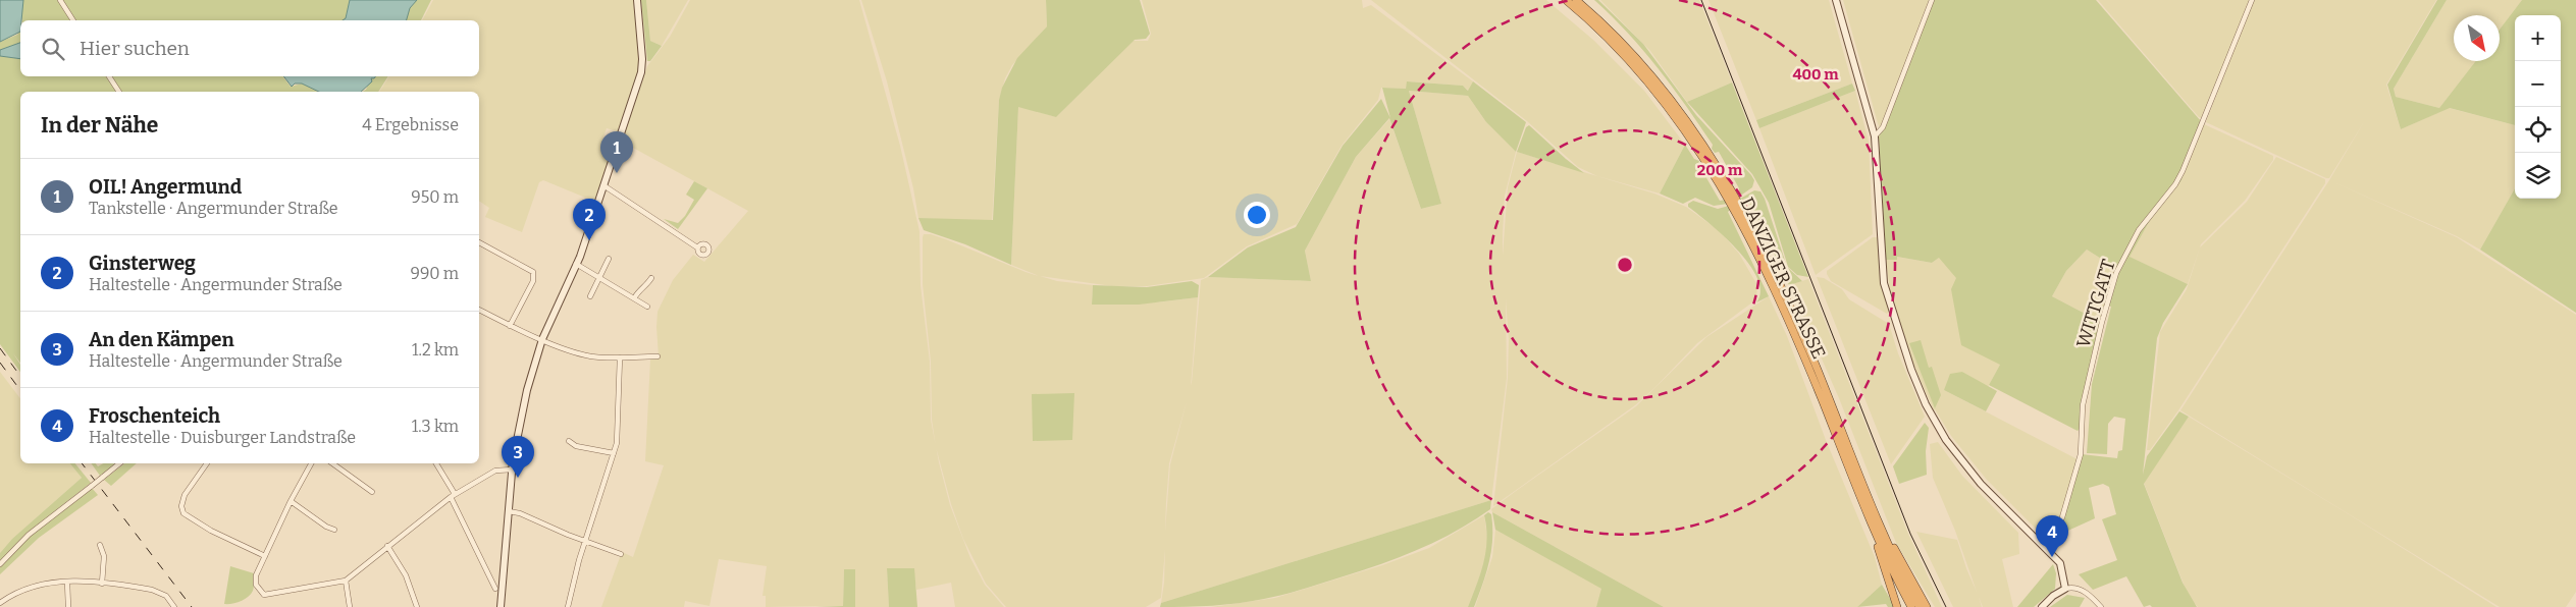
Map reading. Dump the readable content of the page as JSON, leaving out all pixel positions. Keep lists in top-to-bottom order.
{
  "streets": {
    "highway": ["DANZIGER STRASSE"],
    "street": ["WITTGATT"]
  },
  "north": "bottom right",
  "page": {
    "map_buttons": ["+", "−"],
    "search": "Hier suchen",
    "heading": ["In der Nähe", "4 Ergebnisse"],
    "pins": [
      "1",
      "2",
      "3",
      "4"
    ],
    "list": [
      {
        "mark": "1",
        "name": "OIL! Angermund",
        "note": "Tankstelle · Angermunder Straße",
        "value": "950 m"
      },
      {
        "mark": "2",
        "name": "Ginsterweg",
        "note": "Haltestelle · Angermunder Straße",
        "value": "990 m"
      },
      {
        "mark": "3",
        "name": "An den Kämpen",
        "note": "Haltestelle · Angermunder Straße",
        "value": "1.2 km"
      },
      {
        "mark": "4",
        "name": "Froschenteich",
        "note": "Haltestelle · Duisburger Landstraße",
        "value": "1.3 km"
      }
    ]
  },
  "rings": ["400 m", "200 m"]
}
